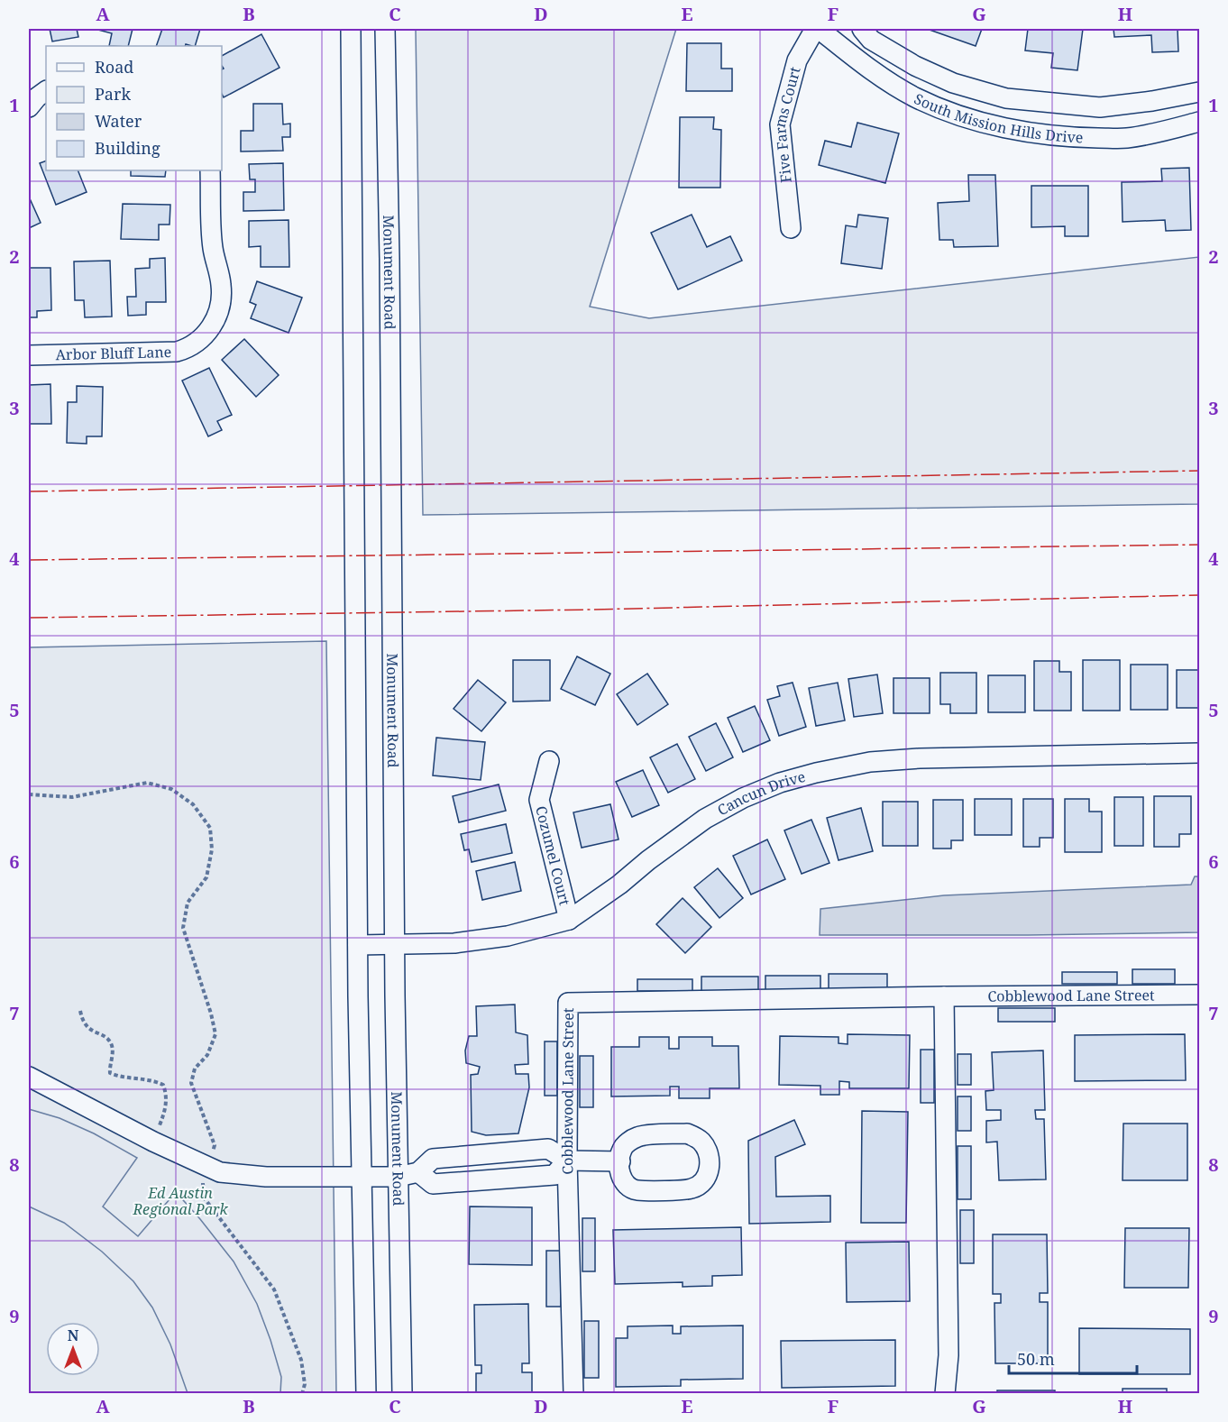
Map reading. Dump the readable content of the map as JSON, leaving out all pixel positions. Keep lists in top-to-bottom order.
{
  "streets": {
    "street": [
      "South Mission Hills Drive",
      "Five Farms Court",
      "Monument Road",
      "Arbor Bluff Lane",
      "Cancun Drive",
      "Cozumel Court",
      "Cobblewood Lane Street"
    ]
  },
  "crossings": [
    ["South Mission Hills Drive", "Five Farms Court"],
    ["Monument Road", "Cancun Drive"],
    ["Cancun Drive", "Cozumel Court"]
  ],
  "parks": ["Ed Austin Regional Park"],
  "legend": [
    "Road",
    "Park",
    "Water",
    "Building"
  ],
  "scale_bar": "50 m",
  "north": "top",
  "grid": {
    "columns": [
      "A",
      "B",
      "C",
      "D",
      "E",
      "F",
      "G",
      "H"
    ],
    "rows": [
      "1",
      "2",
      "3",
      "4",
      "5",
      "6",
      "7",
      "8",
      "9"
    ]
  }
}
